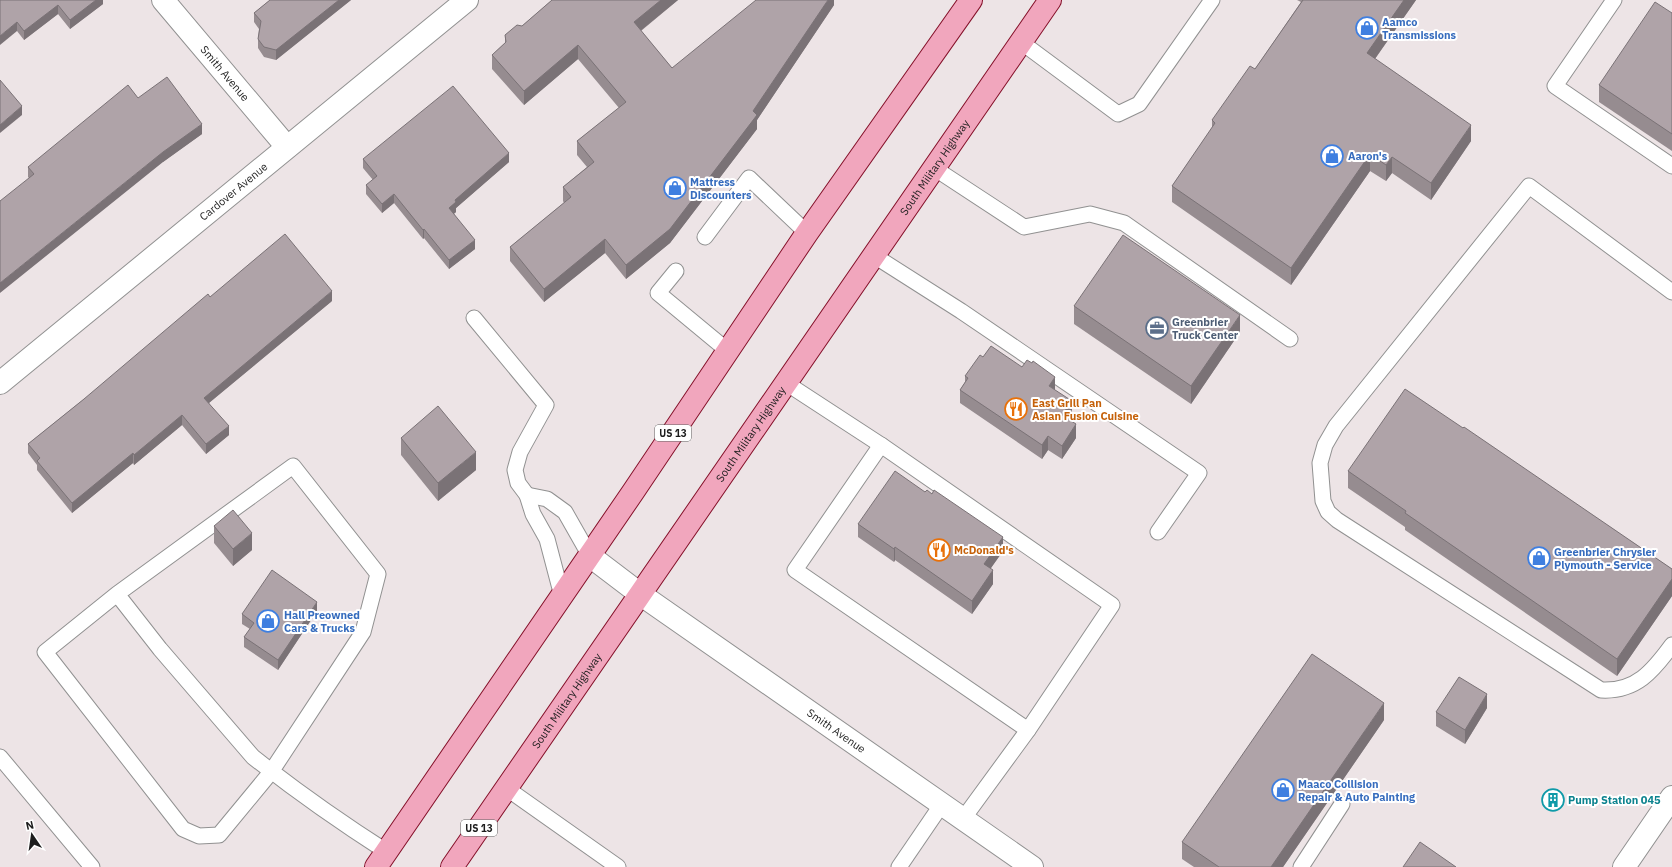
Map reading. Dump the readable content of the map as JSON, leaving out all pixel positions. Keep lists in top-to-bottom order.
{
  "streets": {
    "main road": ["South Military Highway", "US 13"],
    "street": ["Smith Avenue", "Cardover Avenue"]
  },
  "crossings": [
    ["Smith Avenue", "South Military Highway"],
    ["Smith Avenue", "Cardover Avenue"],
    ["Smith Avenue", "US 13"]
  ],
  "places": {
    "shop": [
      "Aamco Transmissions",
      "Aaron's",
      "Mattress Discounters",
      "Greenbrier Chrysler Plymouth - Service",
      "Hall Preowned Cars & Trucks",
      "Maaco Collision Repair & Auto Painting"
    ],
    "office": ["Greenbrier Truck Center"],
    "restaurant": ["East Grill Pan Asian Fusion Cuisine", "McDonald's"],
    "building": ["Pump Station 045"]
  },
  "north": "top"
}
